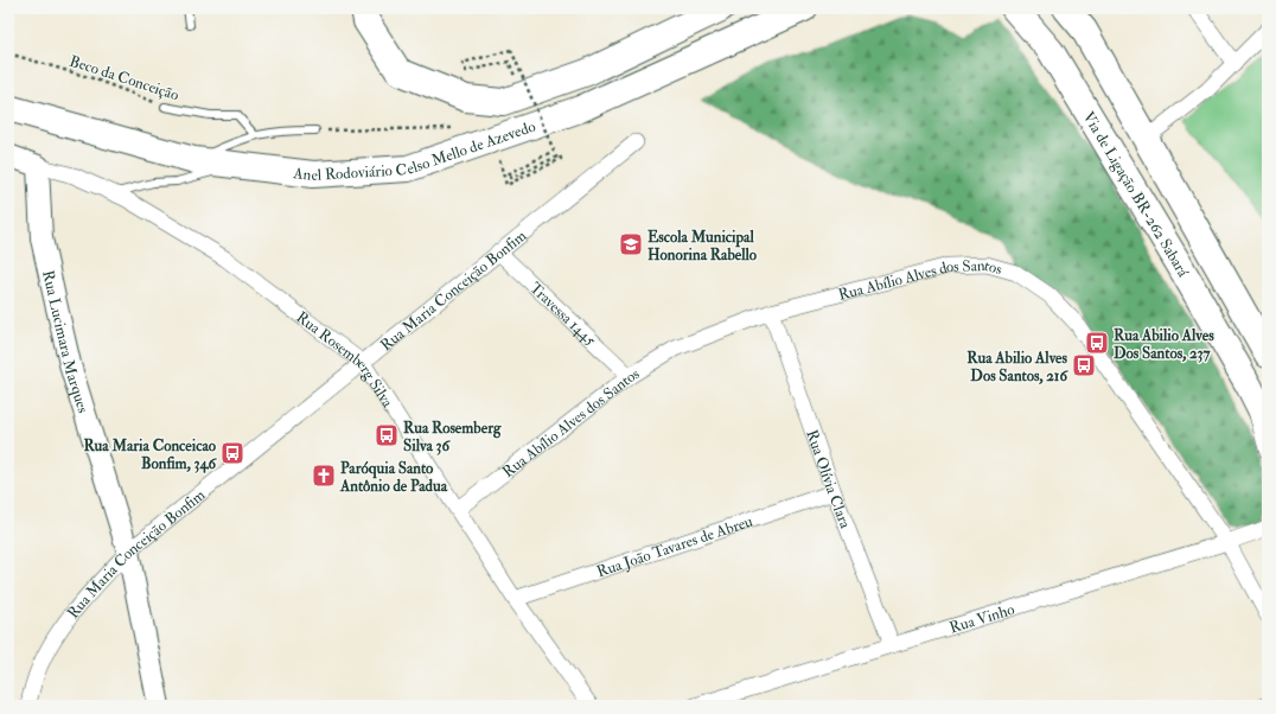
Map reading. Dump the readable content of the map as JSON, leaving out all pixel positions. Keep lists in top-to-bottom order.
{
  "streets": {
    "highway": ["Anel Rodoviário Celso Mello de Azevedo", "Via de Ligação BR-262 Sabará"],
    "street": [
      "Rua Abílio Alves dos Santos",
      "Rua Maria Conceição Bonfim",
      "Travessa 1445",
      "Rua Lucimara Marques",
      "Rua Rosemberg Silva",
      "Rua Olívia Clara",
      "Rua João Tavares de Abreu",
      "Rua Vinho"
    ],
    "lane": ["Beco da Conceição"]
  },
  "crossings": [
    ["Rua Abílio Alves dos Santos", "Travessa 1445"],
    ["Rua Abílio Alves dos Santos", "Rua Rosemberg Silva"],
    ["Rua Abílio Alves dos Santos", "Rua Olívia Clara"],
    ["Rua Abílio Alves dos Santos", "Rua Vinho"],
    ["Rua Maria Conceição Bonfim", "Travessa 1445"],
    ["Rua Maria Conceição Bonfim", "Rua Lucimara Marques"],
    ["Rua Maria Conceição Bonfim", "Rua Rosemberg Silva"],
    ["Rua Lucimara Marques", "Rua Rosemberg Silva"],
    ["Rua Rosemberg Silva", "Rua João Tavares de Abreu"],
    ["Rua Olívia Clara", "Rua João Tavares de Abreu"],
    ["Rua Olívia Clara", "Rua Vinho"]
  ],
  "places": {
    "school or university": ["Escola Municipal Honorina Rabello"],
    "bus stop": [
      "Rua Abilio Alves Dos Santos, 237",
      "Rua Abilio Alves Dos Santos, 216",
      "Rua Rosemberg Silva 36",
      "Rua Maria Conceicao Bonfim, 346"
    ],
    "church": ["Paróquia Santo Antônio de Padua"]
  }
}
